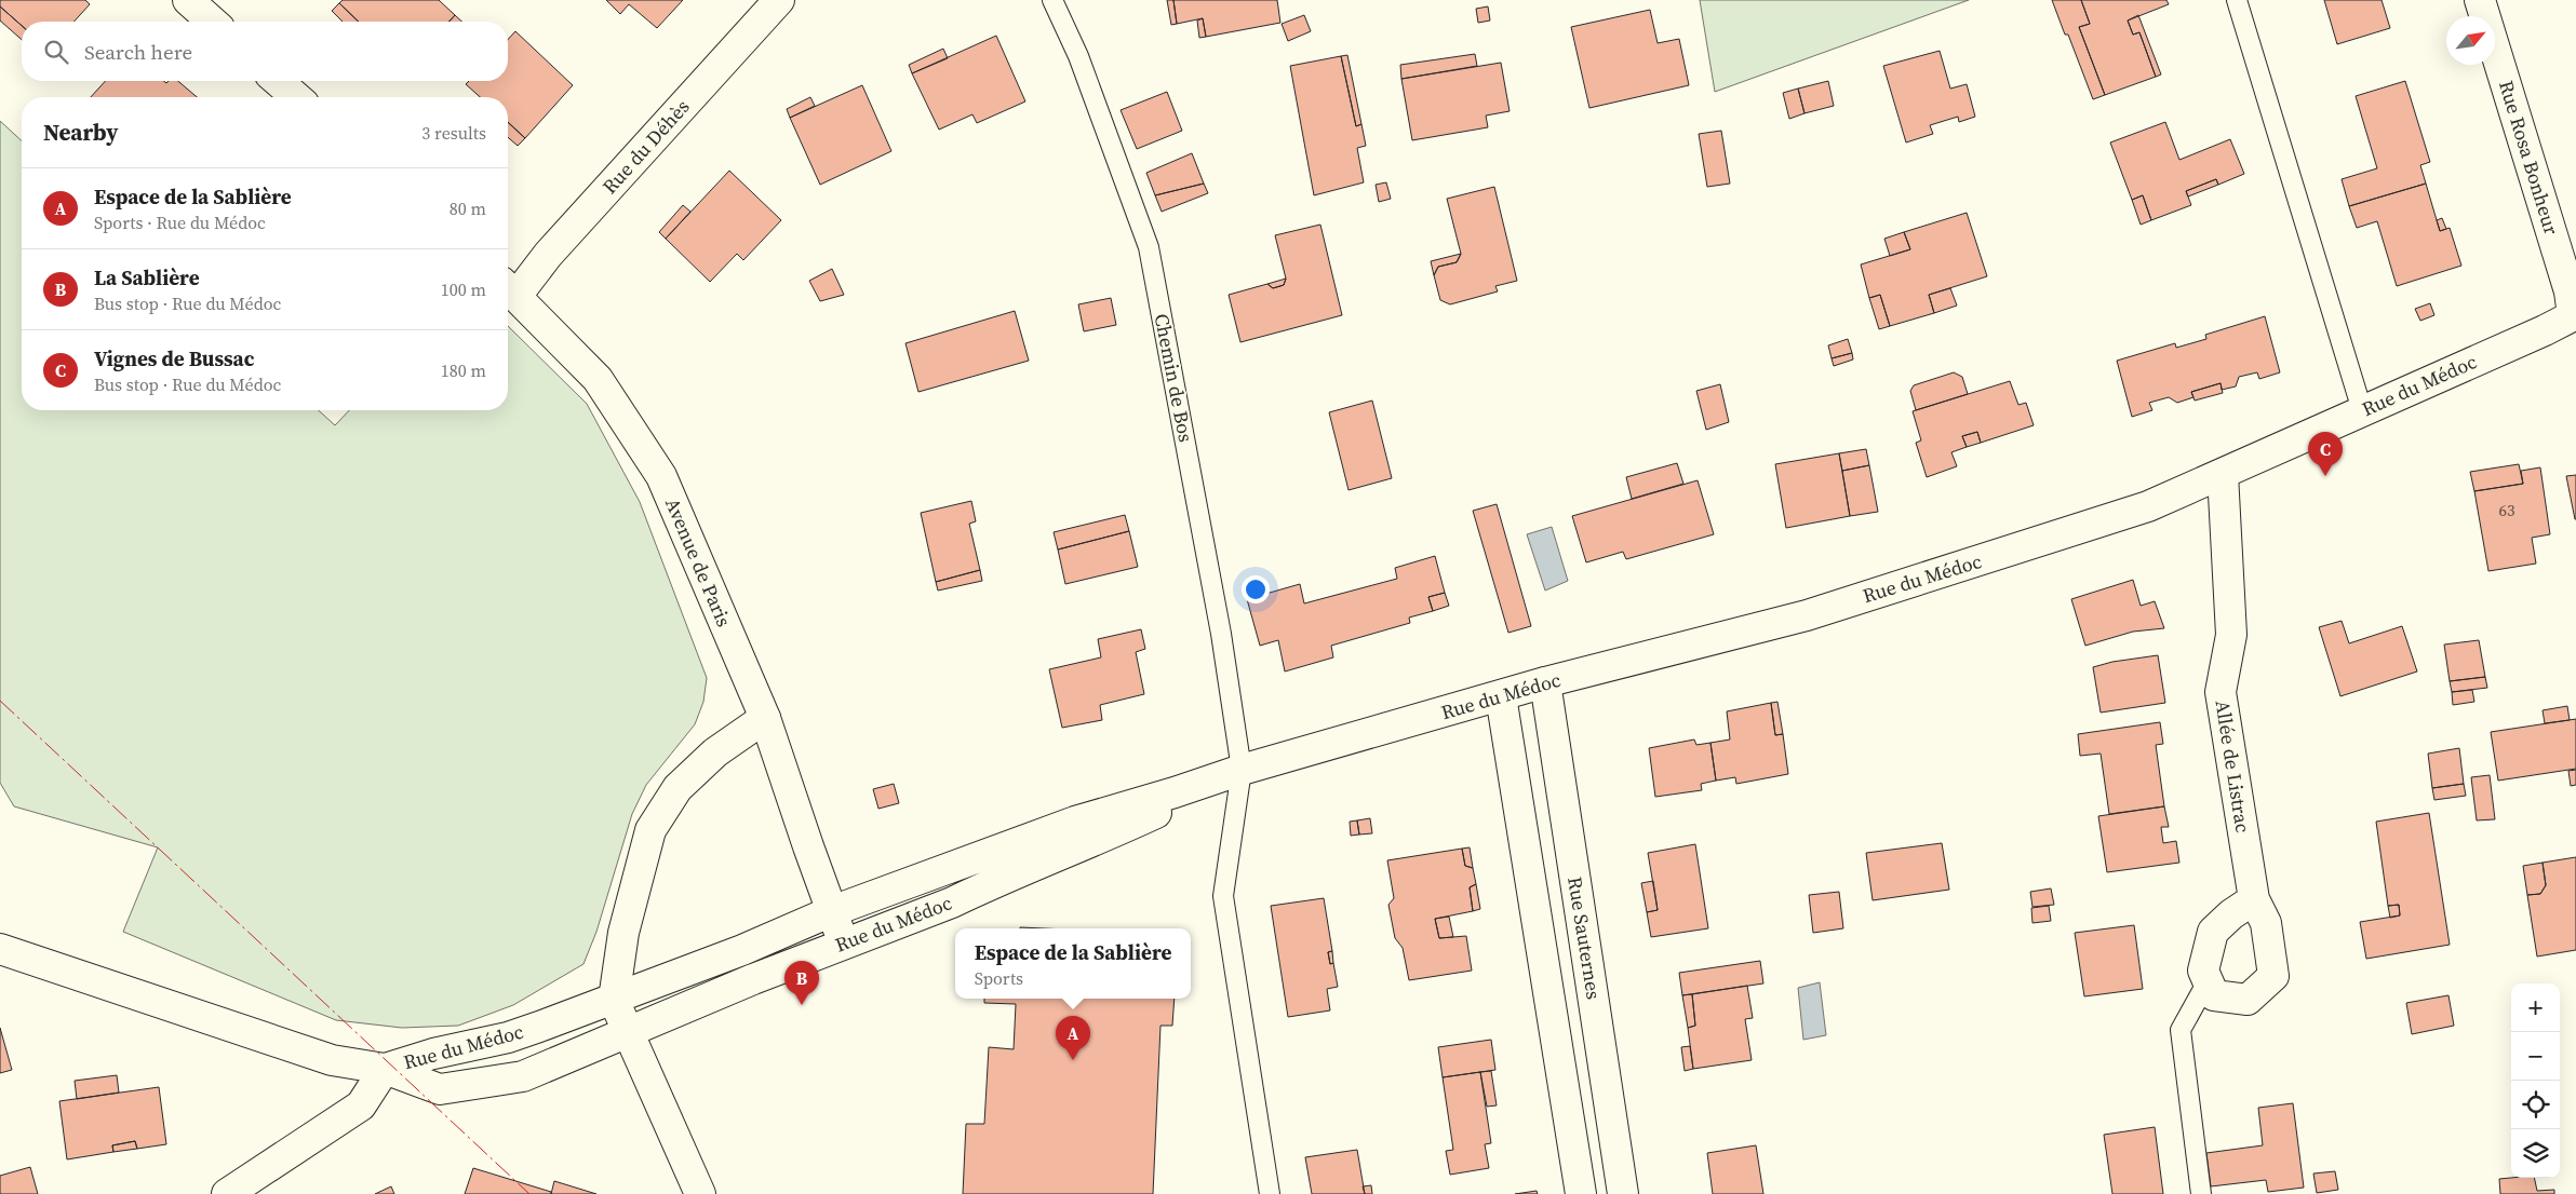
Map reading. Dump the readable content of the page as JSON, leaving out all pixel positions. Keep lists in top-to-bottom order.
{
  "streets": {
    "street": [
      "Rue du Déhès",
      "Rue Rosa Bonheur",
      "Rue du Médoc",
      "Avenue de Paris",
      "Allée de Listrac",
      "Rue Sauternes"
    ],
    "lane": ["Chemin de Bos"]
  },
  "crossings": [
    ["Rue du Déhès", "Avenue de Paris"],
    ["Rue Rosa Bonheur", "Rue du Médoc"],
    ["Chemin de Bos", "Rue du Médoc"],
    ["Rue du Médoc", "Avenue de Paris"],
    ["Rue du Médoc", "Allée de Listrac"],
    ["Rue du Médoc", "Rue Sauternes"]
  ],
  "house_numbers": ["63"],
  "north": "top right",
  "page": {
    "search": "Search here",
    "heading": ["Nearby", "3 results"],
    "list": [
      {
        "mark": "A",
        "name": "Espace de la Sablière",
        "note": "Sports · Rue du Médoc",
        "value": "80 m"
      },
      {
        "mark": "B",
        "name": "La Sablière",
        "note": "Bus stop · Rue du Médoc",
        "value": "100 m"
      },
      {
        "mark": "C",
        "name": "Vignes de Bussac",
        "note": "Bus stop · Rue du Médoc",
        "value": "180 m"
      }
    ],
    "pins": ["C", "B", "A"],
    "popup": ["Espace de la Sablière", "Sports"],
    "map_buttons": ["+", "−"]
  }
}
